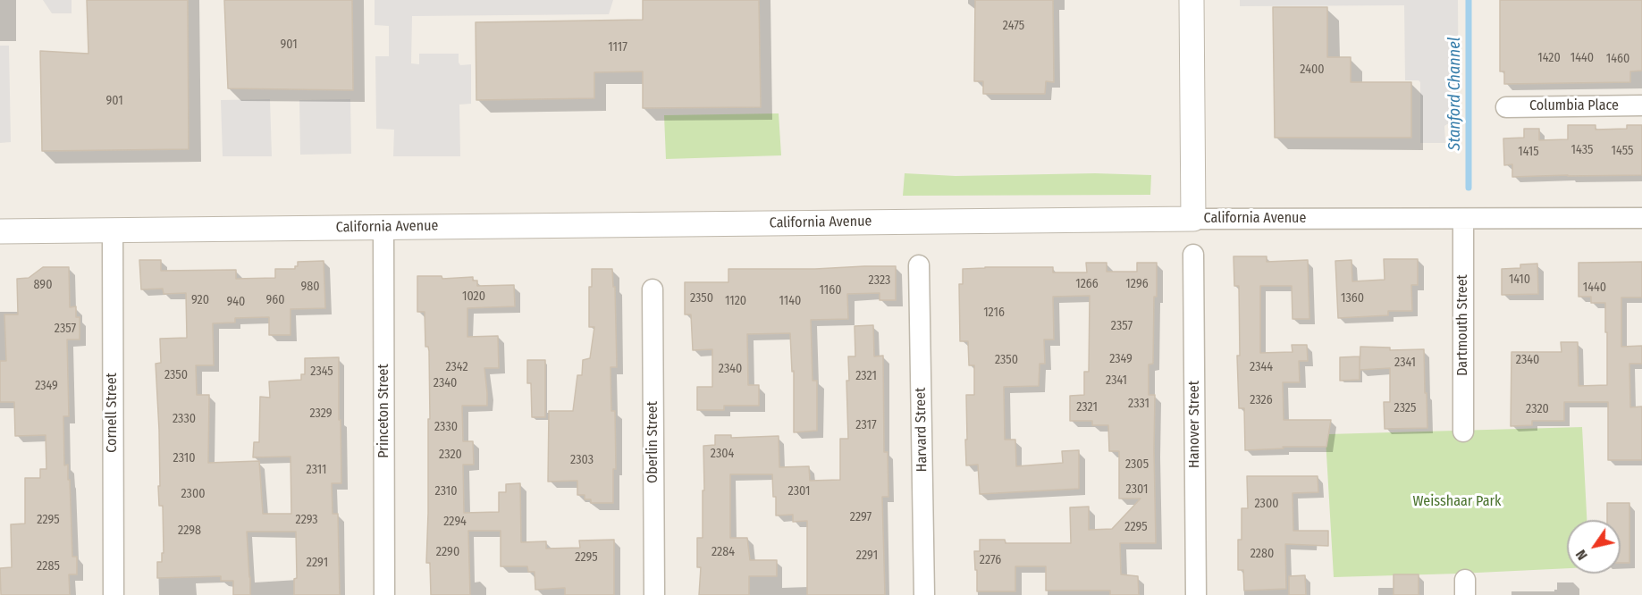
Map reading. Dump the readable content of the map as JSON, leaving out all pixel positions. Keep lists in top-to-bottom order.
{
  "streets": {
    "street": [
      "Columbia Place",
      "California Avenue",
      "Dartmouth Street",
      "Princeton Street",
      "Cornell Street",
      "Hanover Street",
      "Harvard Street",
      "Oberlin Street"
    ]
  },
  "crossings": [
    ["California Avenue", "Dartmouth Street"],
    ["California Avenue", "Princeton Street"],
    ["California Avenue", "Cornell Street"]
  ],
  "water": ["Stanford Channel"],
  "parks": ["Weisshaar Park"],
  "house_numbers": [
    "2475",
    "901",
    "1117",
    "1420",
    "1440",
    "1460",
    "2400",
    "901",
    "1435",
    "1455",
    "1415",
    "1410",
    "2323",
    "1266",
    "1296",
    "890",
    "980",
    "1440",
    "1160",
    "1020",
    "2350",
    "1360",
    "920",
    "960",
    "1120",
    "1140",
    "940",
    "1216",
    "2357",
    "2357",
    "2349",
    "2350",
    "2340",
    "2341",
    "2342",
    "2344",
    "2340",
    "2345",
    "2350",
    "2321",
    "2341",
    "2340",
    "2349",
    "2326",
    "2331",
    "2321",
    "2325",
    "2320",
    "2329",
    "2330",
    "2317",
    "2330",
    "2304",
    "2320",
    "2310",
    "2303",
    "2305",
    "2311",
    "2301",
    "2310",
    "2301",
    "2300",
    "2300",
    "2297",
    "2295",
    "2293",
    "2294",
    "2295",
    "2298",
    "2290",
    "2284",
    "2280",
    "2291",
    "2295",
    "2276",
    "2291",
    "2285"
  ],
  "north": "bottom left"
}
